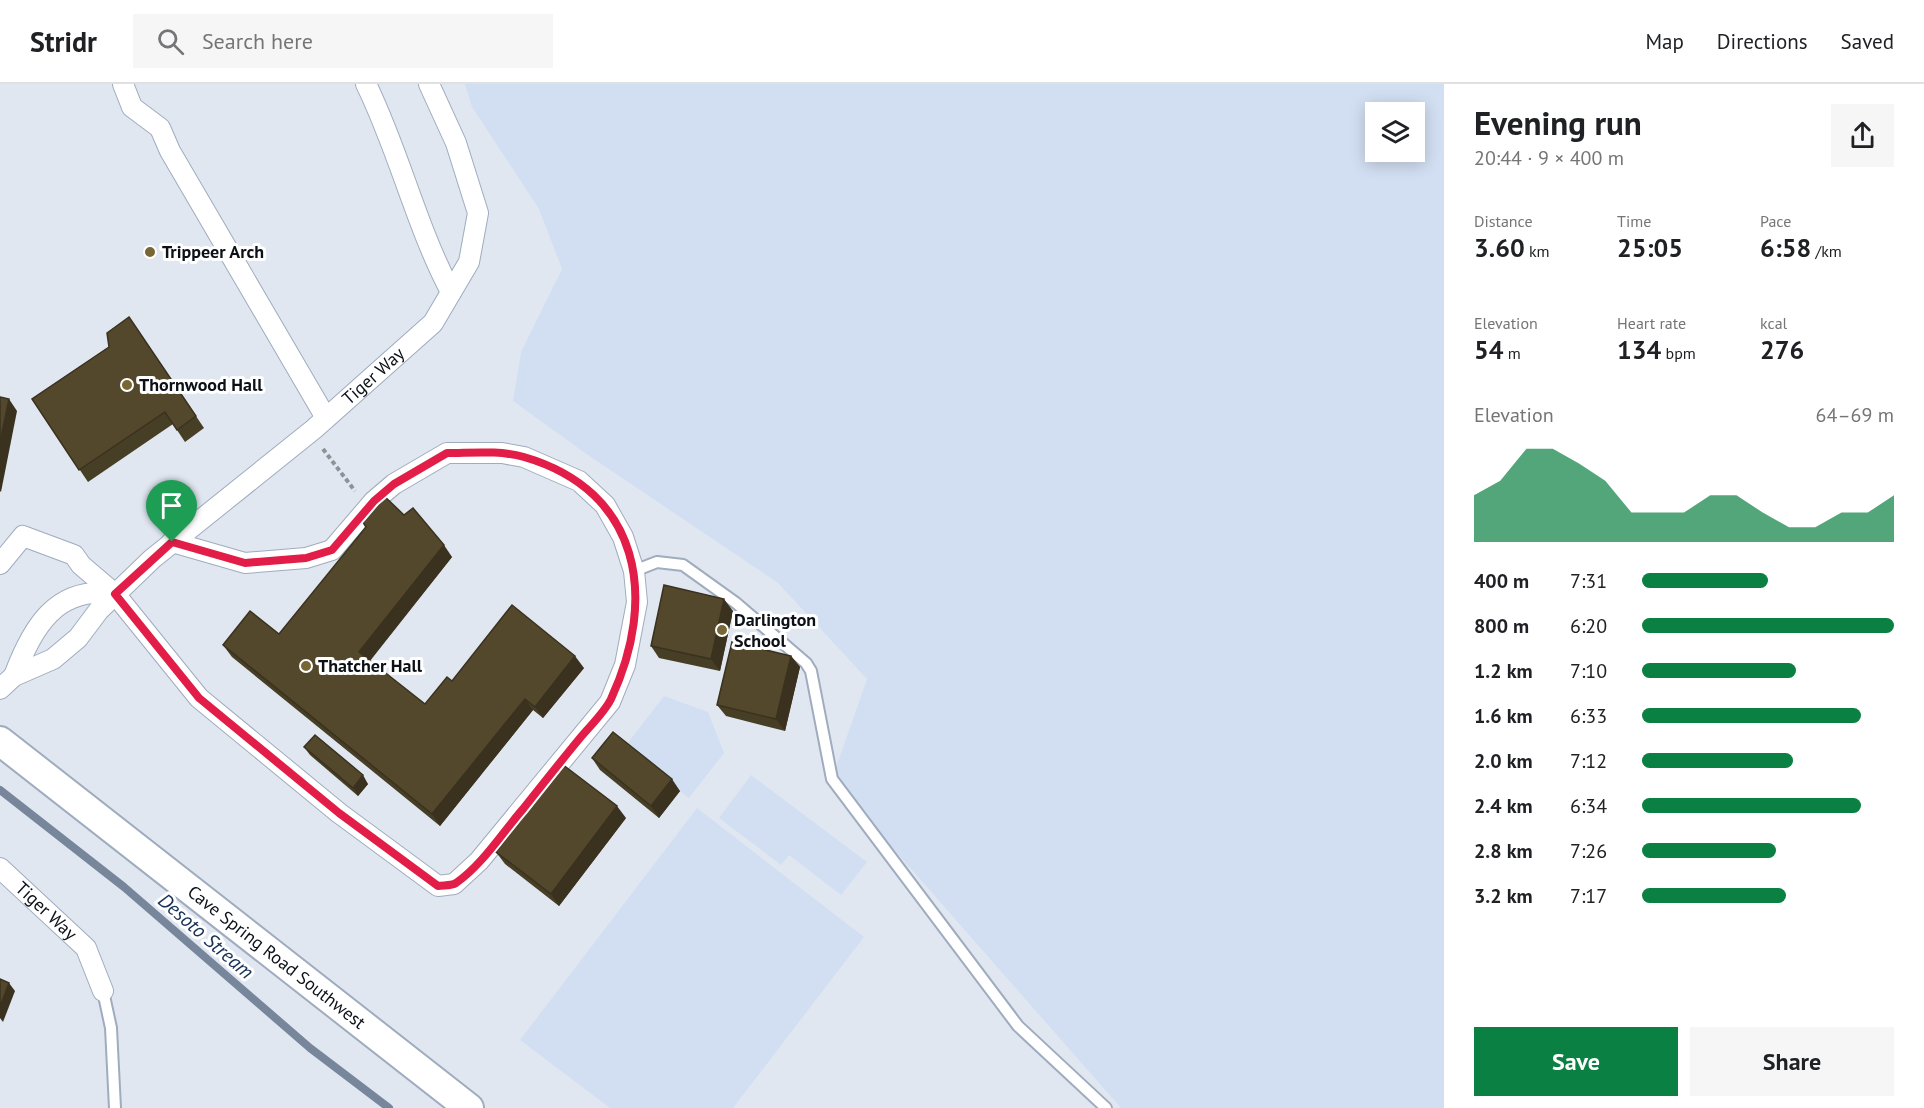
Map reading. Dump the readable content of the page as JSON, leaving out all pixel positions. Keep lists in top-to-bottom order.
{
  "streets": {
    "street": ["Tiger Way", "Cave Spring Road Southwest"]
  },
  "water": ["Desoto Stream"],
  "places": [
    "Trippeer Arch",
    "Thornwood Hall",
    "Darlington School",
    "Thatcher Hall"
  ],
  "page": {
    "header": "Stridr",
    "search": "Search here",
    "nav": ["Map", "Directions", "Saved"],
    "heading": ["Evening run", "20:44 · 9 × 400 m"],
    "stats": [
      ["Distance", "3.60 km"],
      ["Time", "25:05"],
      ["Pace", "6:58 /km"],
      ["Elevation", "54 m"],
      ["Heart rate", "134 bpm"],
      ["kcal", "276"]
    ],
    "chart": ["Elevation", "64–69 m"],
    "list": [
      {
        "name": "400 m",
        "note": "7:31"
      },
      {
        "name": "800 m",
        "note": "6:20"
      },
      {
        "name": "1.2 km",
        "note": "7:10"
      },
      {
        "name": "1.6 km",
        "note": "6:33"
      },
      {
        "name": "2.0 km",
        "note": "7:12"
      },
      {
        "name": "2.4 km",
        "note": "6:34"
      },
      {
        "name": "2.8 km",
        "note": "7:26"
      },
      {
        "name": "3.2 km",
        "note": "7:17"
      }
    ],
    "buttons": ["Save", "Share"]
  }
}
